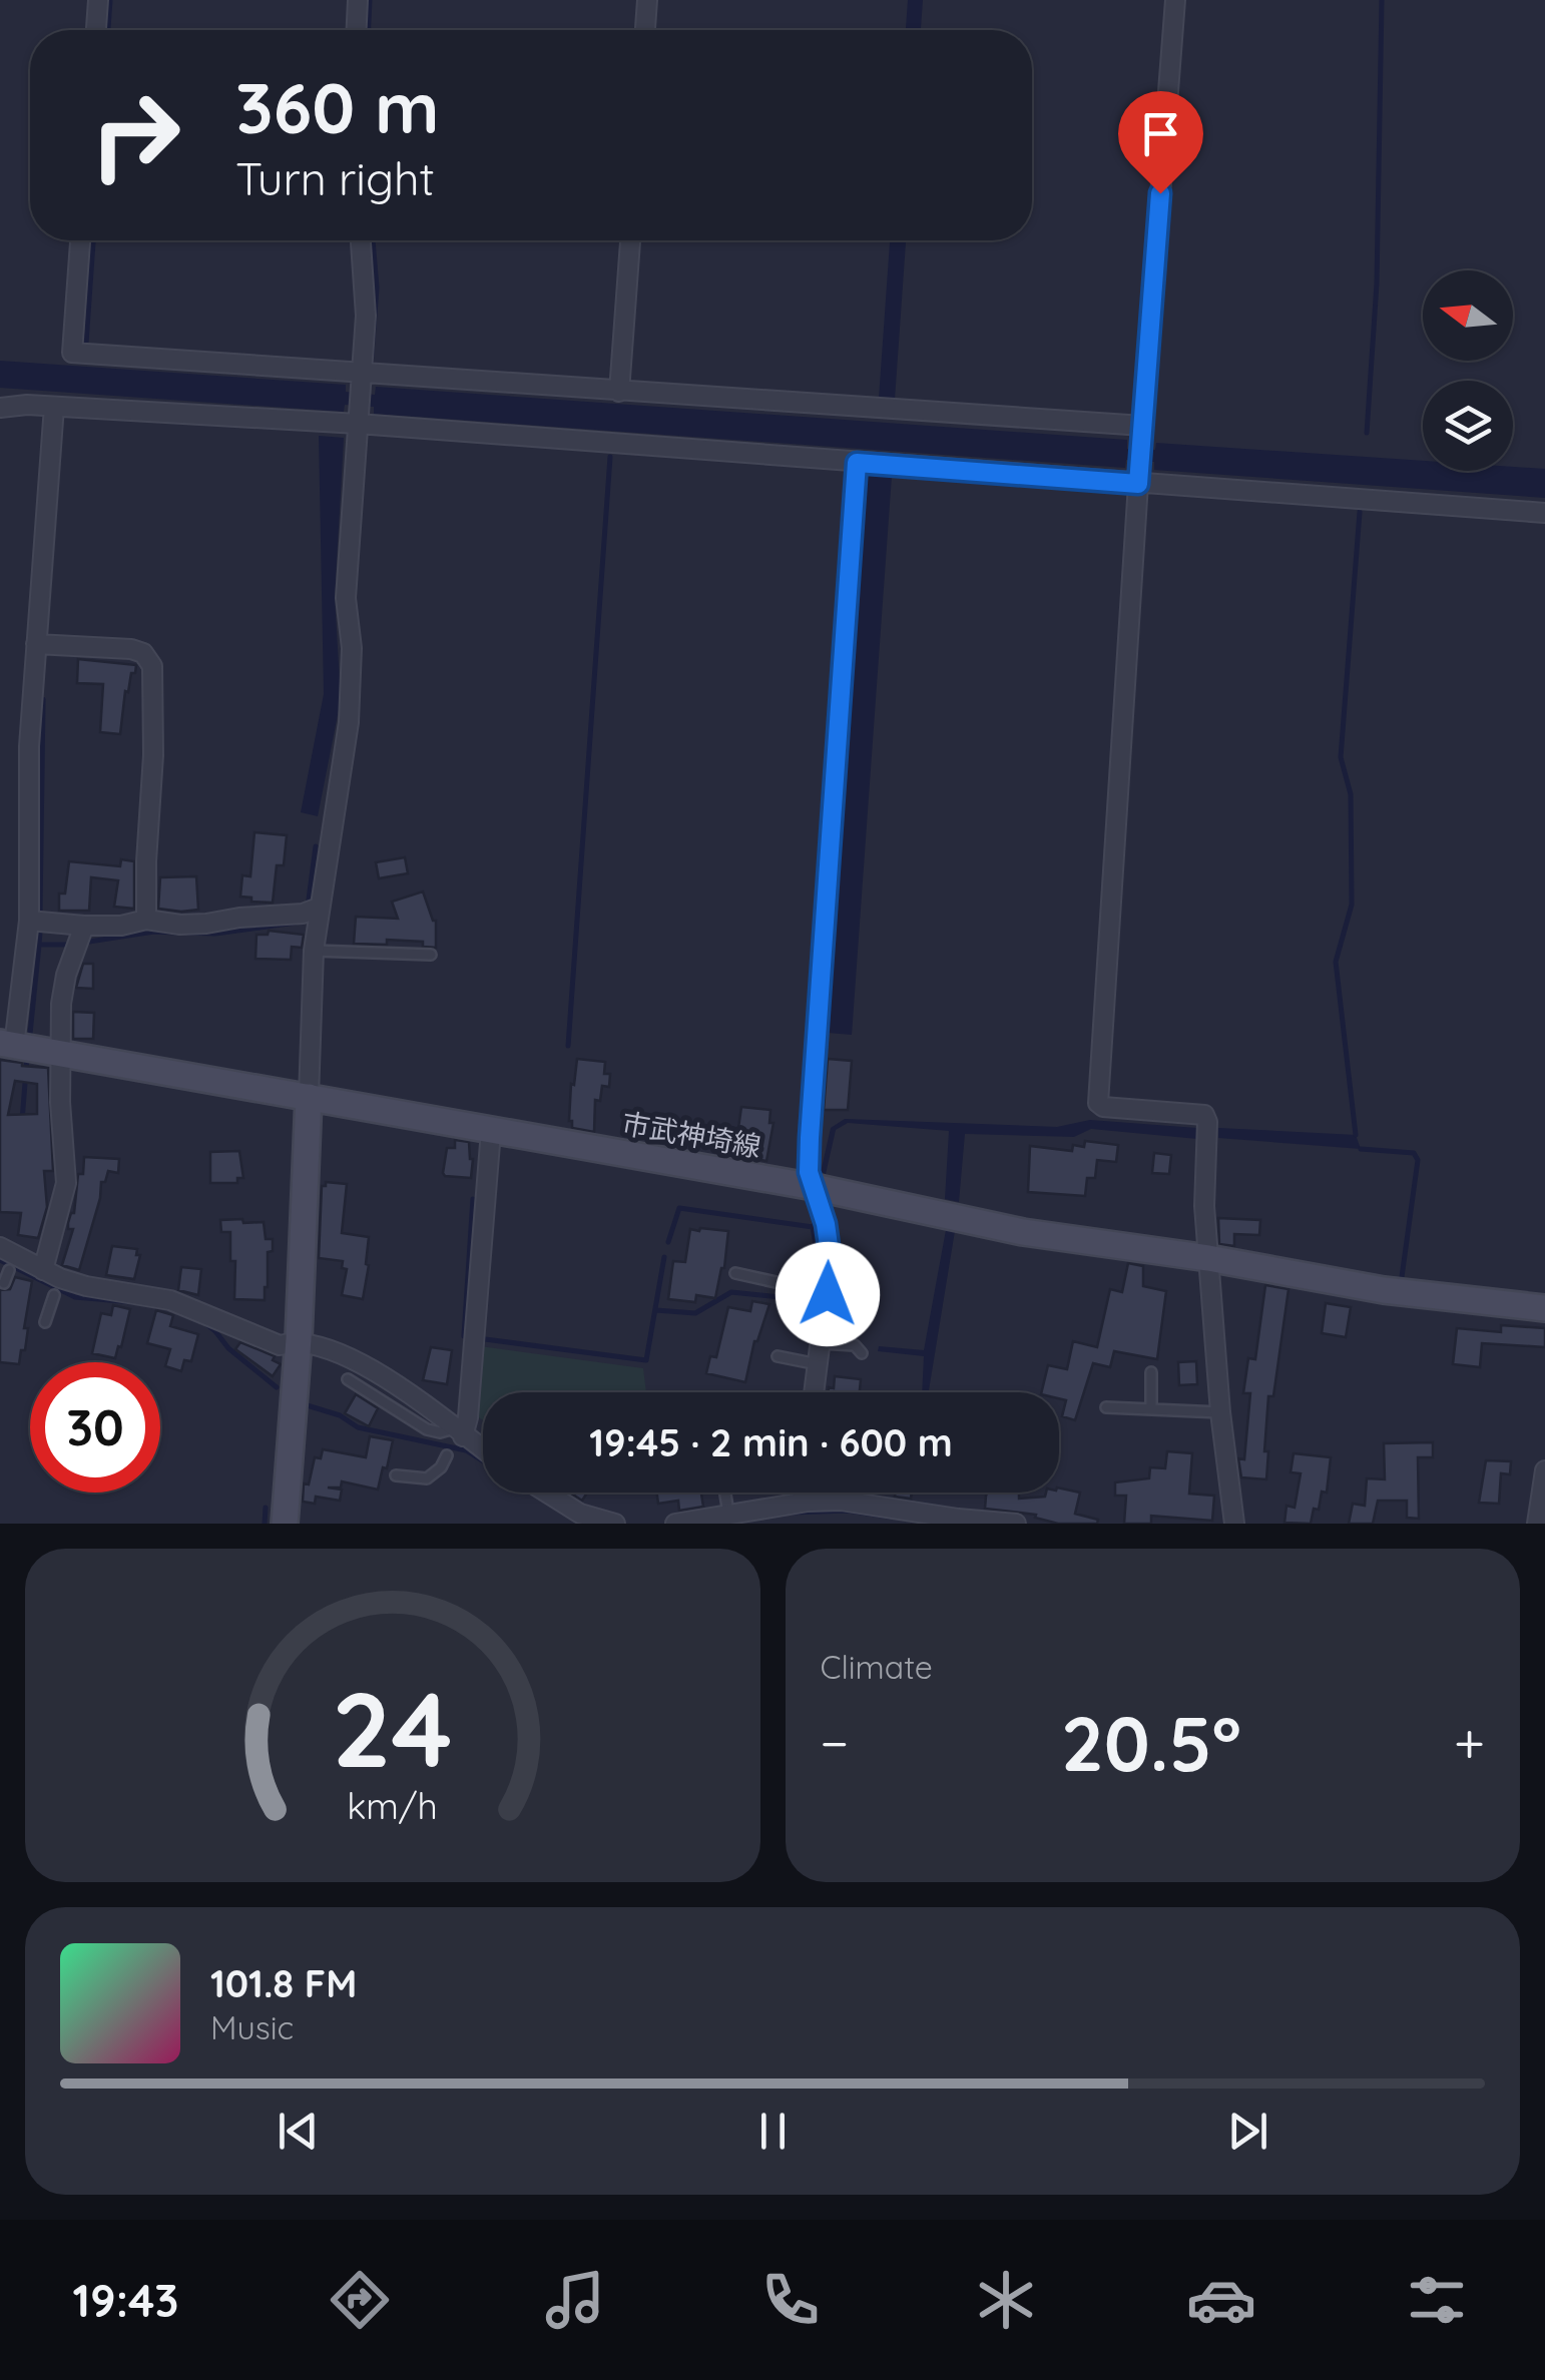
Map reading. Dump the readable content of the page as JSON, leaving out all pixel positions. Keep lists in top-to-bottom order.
{
  "streets": {
    "main road": ["市武神埼線"]
  },
  "north": "left",
  "page": {
    "turn": ["360 m", "Turn right"],
    "limit": "30",
    "trip": "19:45 · 2 min · 600 m",
    "tile": "Climate",
    "heat": ["−", "20.5°", "+"],
    "song": ["101.8 FM", "Music"],
    "tabs": "19:43",
    "gauge": ["24", "km/h"]
  }
}
